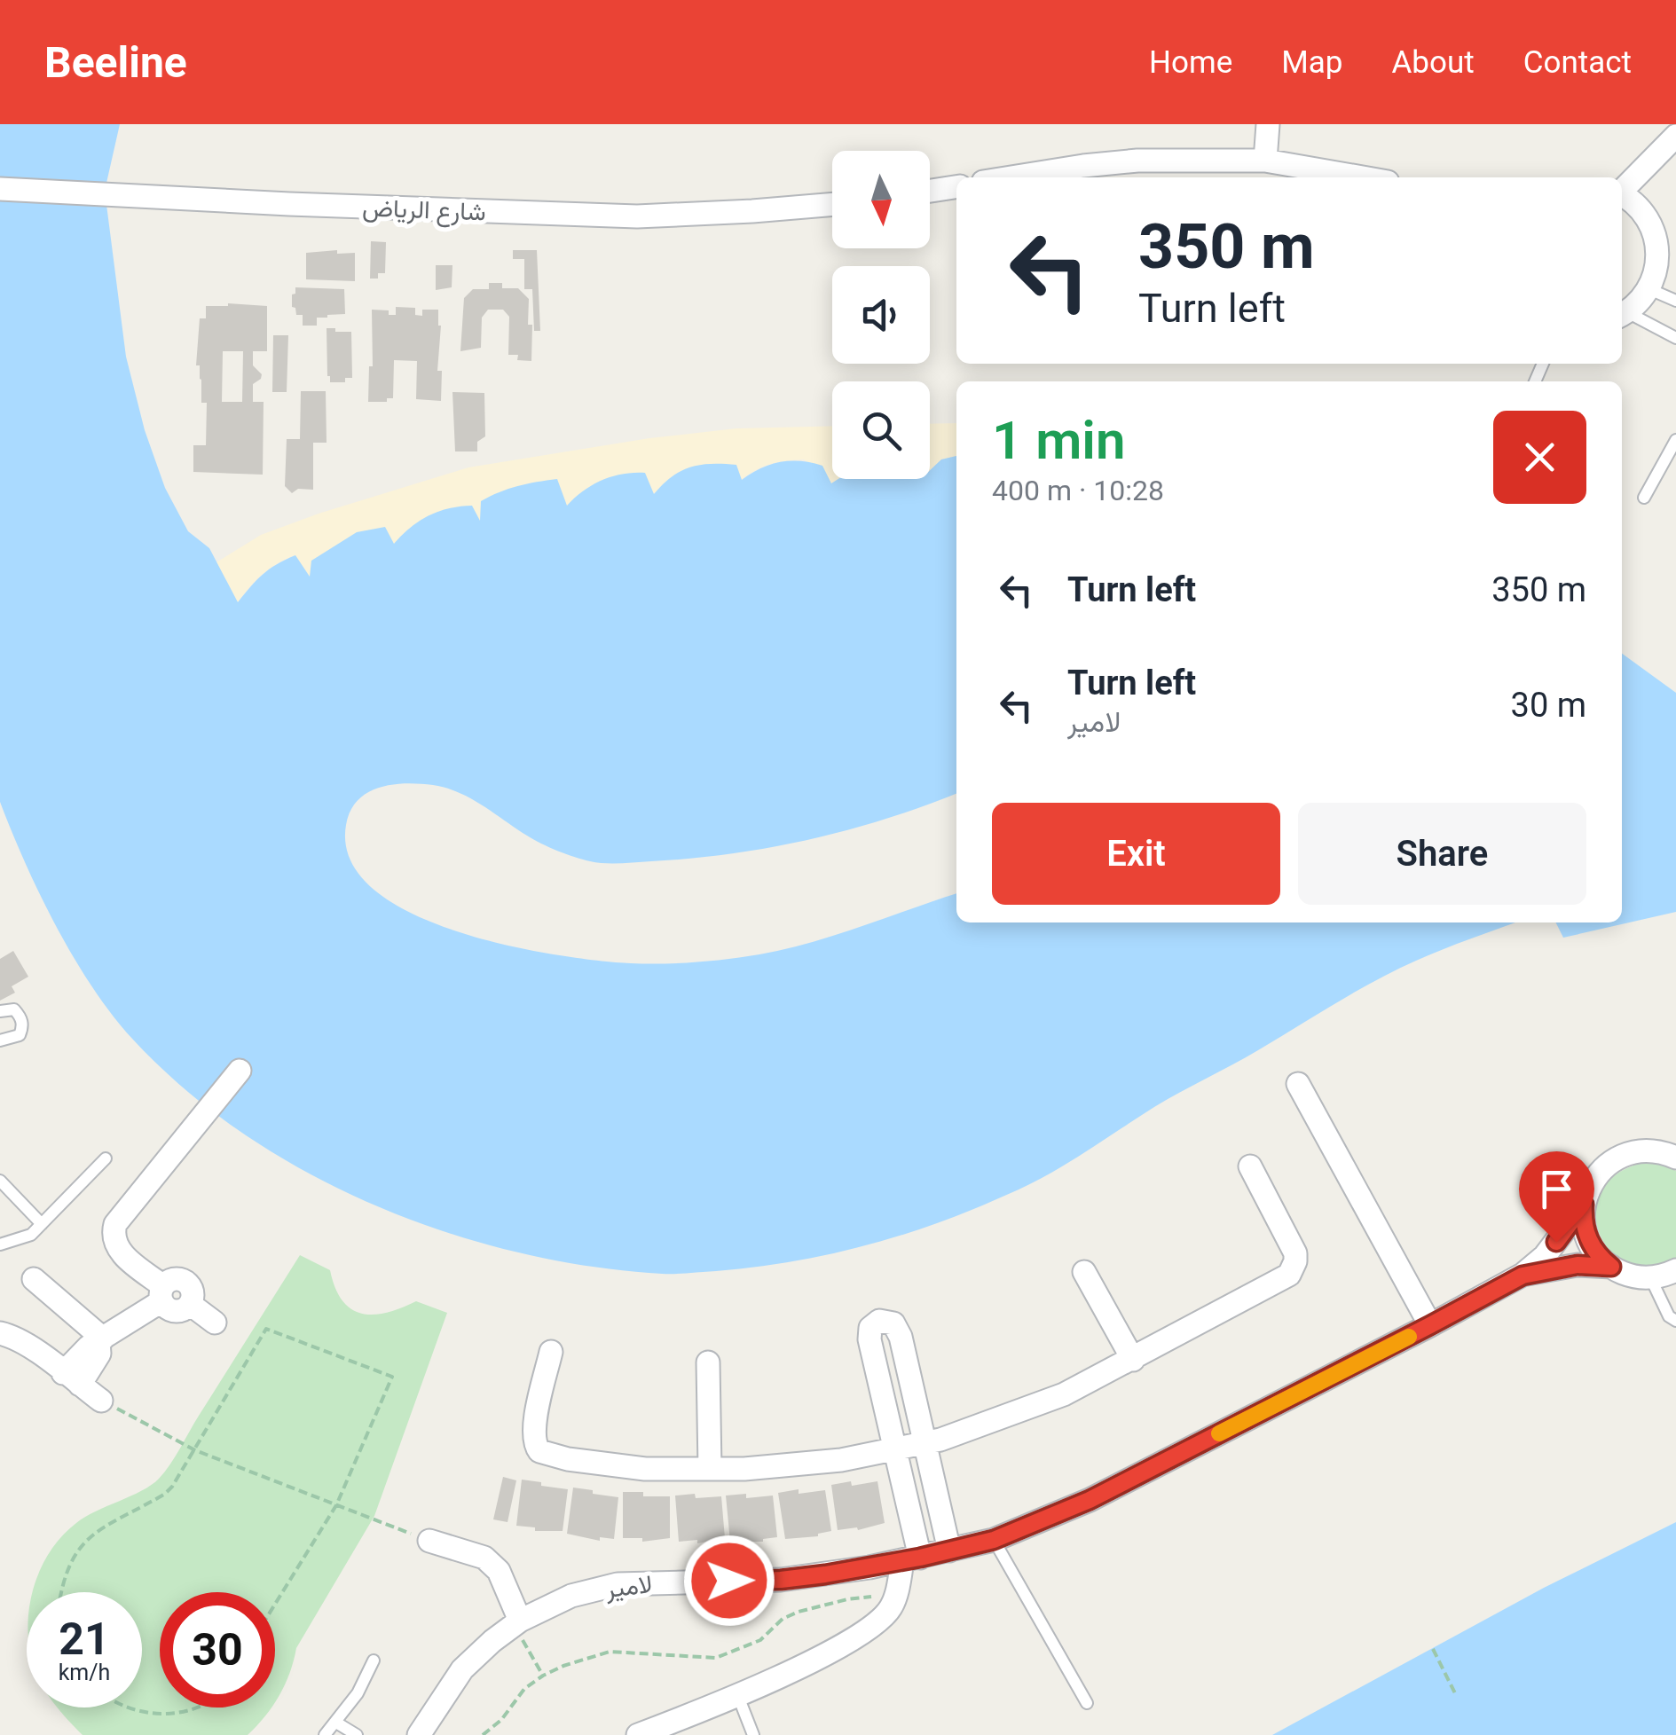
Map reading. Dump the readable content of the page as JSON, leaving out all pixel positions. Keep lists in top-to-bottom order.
{
  "streets": {
    "street": ["شارع الرياض", "لامير"]
  },
  "north": "bottom",
  "page": {
    "header": "Beeline",
    "nav": [
      "Home",
      "Map",
      "About",
      "Contact"
    ],
    "turn": ["350 m", "Turn left"],
    "heading": ["1 min", "400 m · 10:28"],
    "list": [
      {
        "name": "Turn left",
        "value": "350 m"
      },
      {
        "name": "Turn left",
        "note": "لامير",
        "value": "30 m"
      }
    ],
    "buttons": ["Exit", "Share"],
    "speed": "21 km/h",
    "limit": "30"
  }
}
